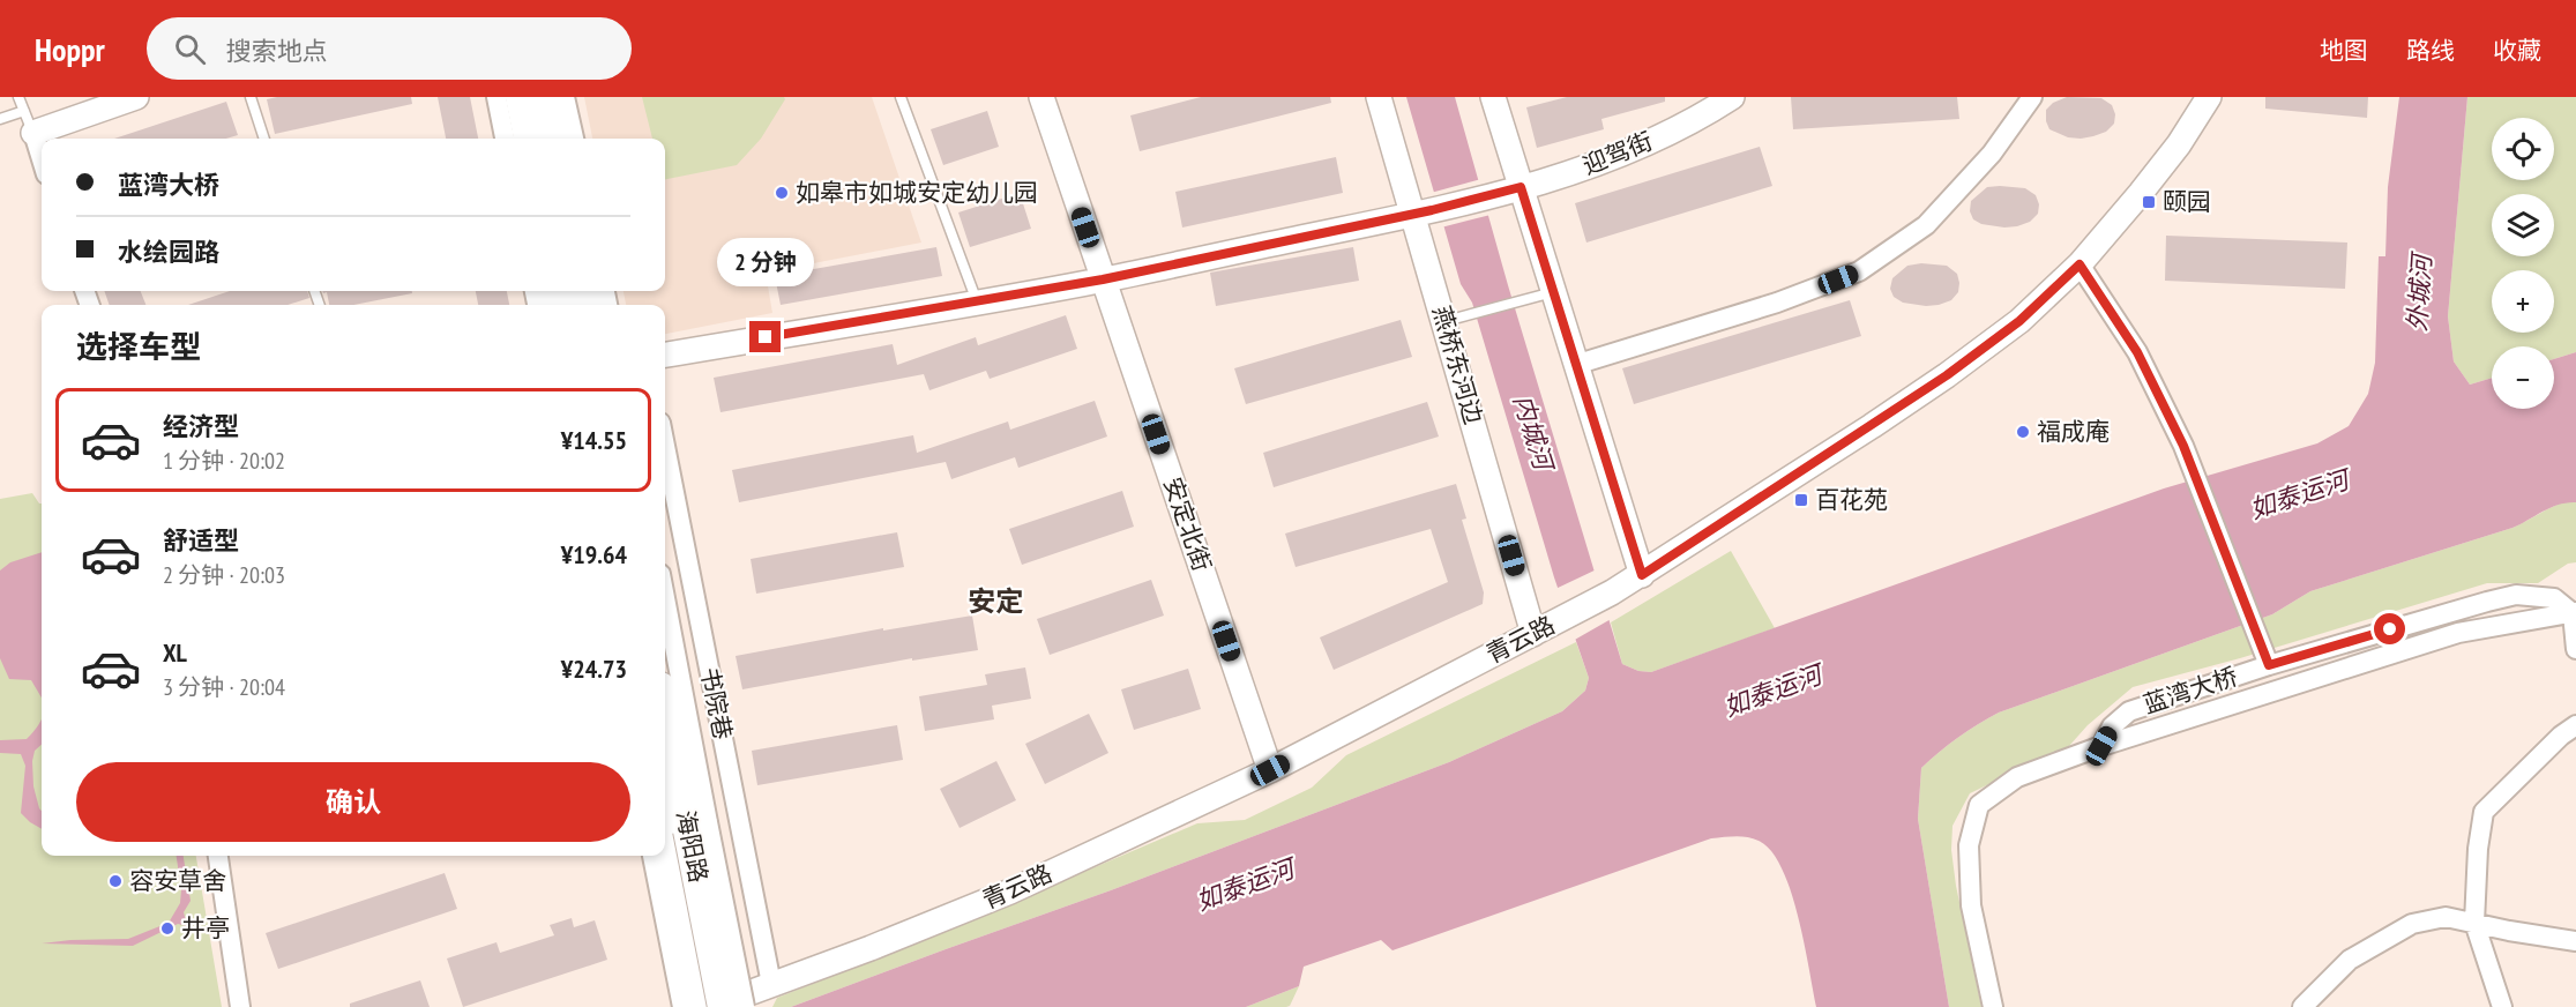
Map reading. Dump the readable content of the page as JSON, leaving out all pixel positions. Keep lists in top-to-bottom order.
{
  "streets": {
    "main road": ["海阳路"],
    "street": [
      "迎驾街",
      "燕桥东河边",
      "安定北街",
      "青云路",
      "蓝湾大桥",
      "书院巷"
    ]
  },
  "crossings": [
    ["迎驾街", "燕桥东河边"],
    ["迎驾街", "安定北街"],
    ["燕桥东河边", "青云路"],
    ["安定北街", "青云路"],
    ["青云路", "书院巷"],
    ["青云路", "海阳路"]
  ],
  "districts": ["安定"],
  "water": ["外城河", "内城河", "如泰运河"],
  "places": {
    "other": [
      "如皋市如城安定幼儿园",
      "福成庵",
      "容安草舍",
      "井亭"
    ],
    "transit": ["颐园", "百花苑"]
  },
  "page": {
    "header": "Hoppr",
    "search": "搜索地点",
    "nav": ["地图", "路线", "收藏"],
    "map_buttons": ["+", "−"],
    "banner": ["蓝湾大桥", "水绘园路"],
    "bubble": "2 分钟",
    "heading": "选择车型",
    "list": [
      {
        "name": "经济型",
        "note": "1 分钟 · 20:02",
        "value": "¥14.55"
      },
      {
        "name": "舒适型",
        "note": "2 分钟 · 20:03",
        "value": "¥19.64"
      },
      {
        "name": "XL",
        "note": "3 分钟 · 20:04",
        "value": "¥24.73"
      }
    ],
    "buttons": "确认"
  }
}
